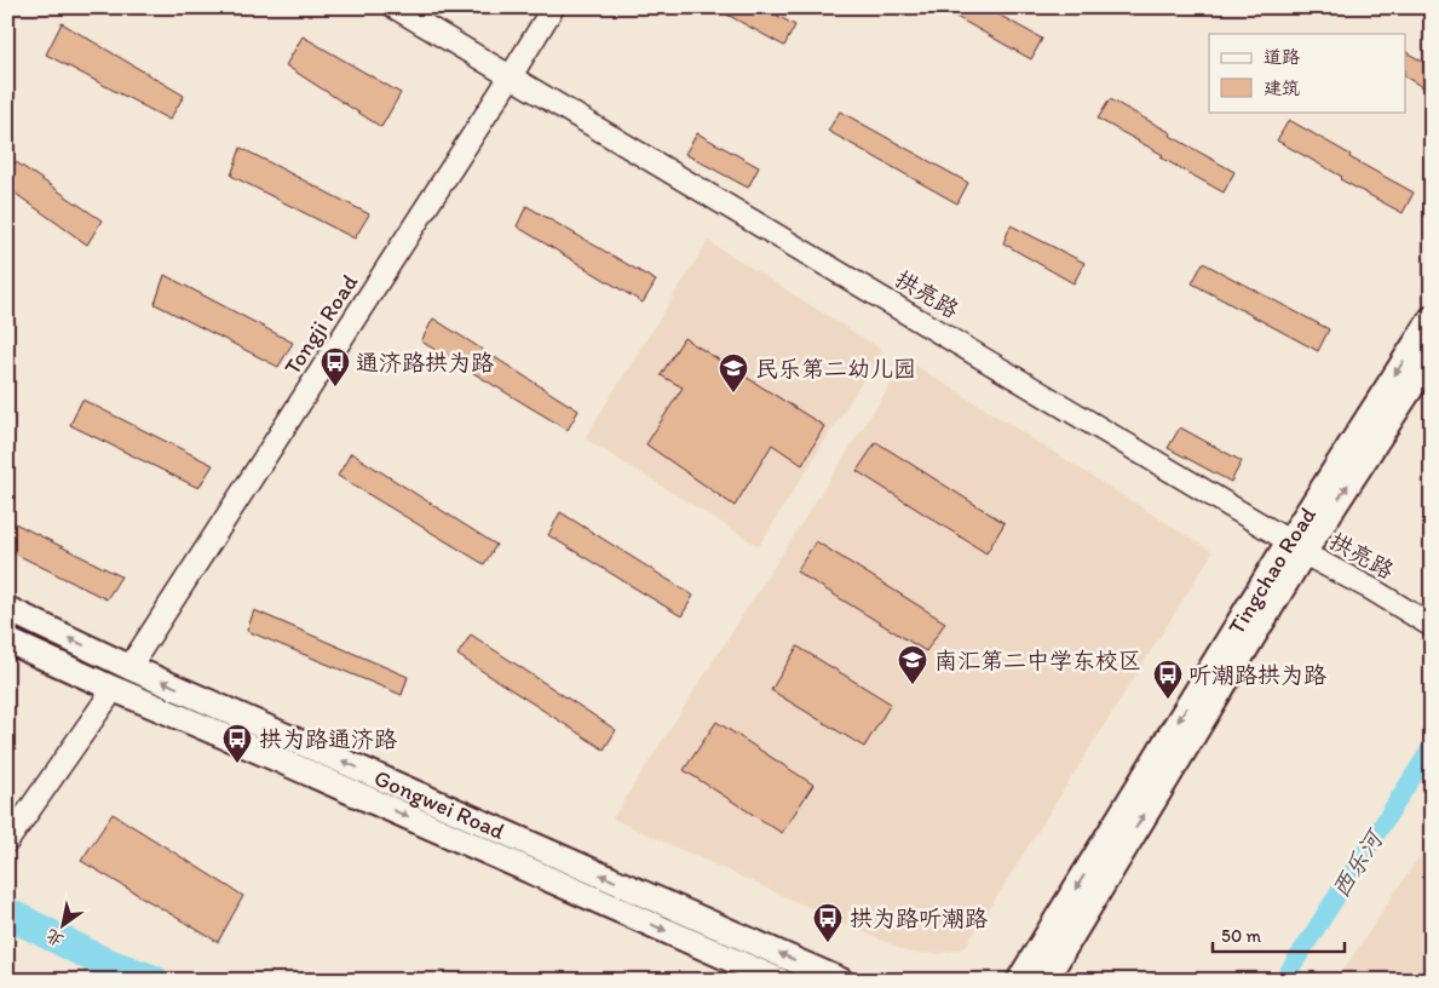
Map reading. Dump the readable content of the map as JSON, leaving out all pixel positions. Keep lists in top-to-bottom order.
{
  "streets": {
    "main road": ["Tingchao Road", "Gongwei Road"],
    "street": ["拱亮路", "Tongji Road"]
  },
  "crossings": [
    ["拱亮路", "Tongji Road"],
    ["拱亮路", "Tingchao Road"],
    ["Tongji Road", "Gongwei Road"]
  ],
  "water": ["西乐河"],
  "places": {
    "bus stop": [
      "通济路拱为路",
      "听潮路拱为路",
      "拱为路通济路",
      "拱为路听潮路"
    ],
    "school or university": ["民乐第二幼儿园", "南汇第二中学东校区"]
  },
  "legend": ["道路", "建筑"],
  "scale_bar": "50 m",
  "north": "bottom left"
}
